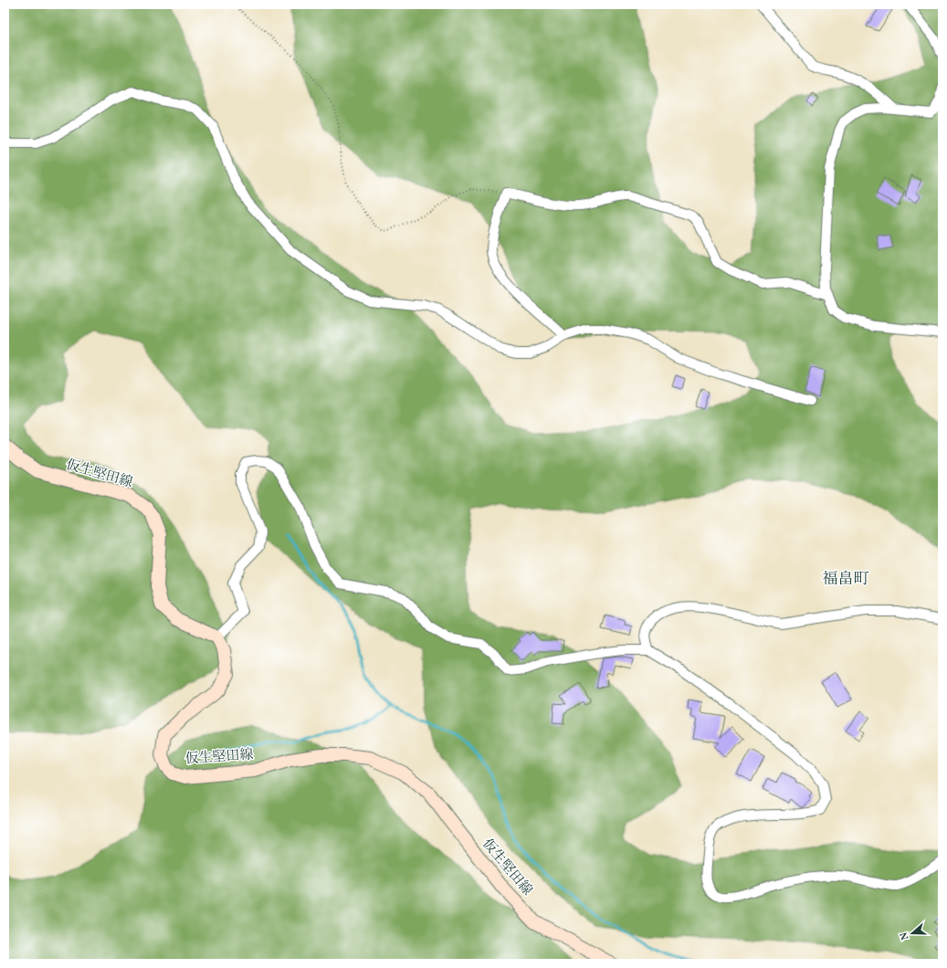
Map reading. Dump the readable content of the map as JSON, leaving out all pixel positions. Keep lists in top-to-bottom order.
{
  "streets": {
    "main road": ["仮生堅田線"]
  },
  "districts": ["福畠町"],
  "north": "left"
}
